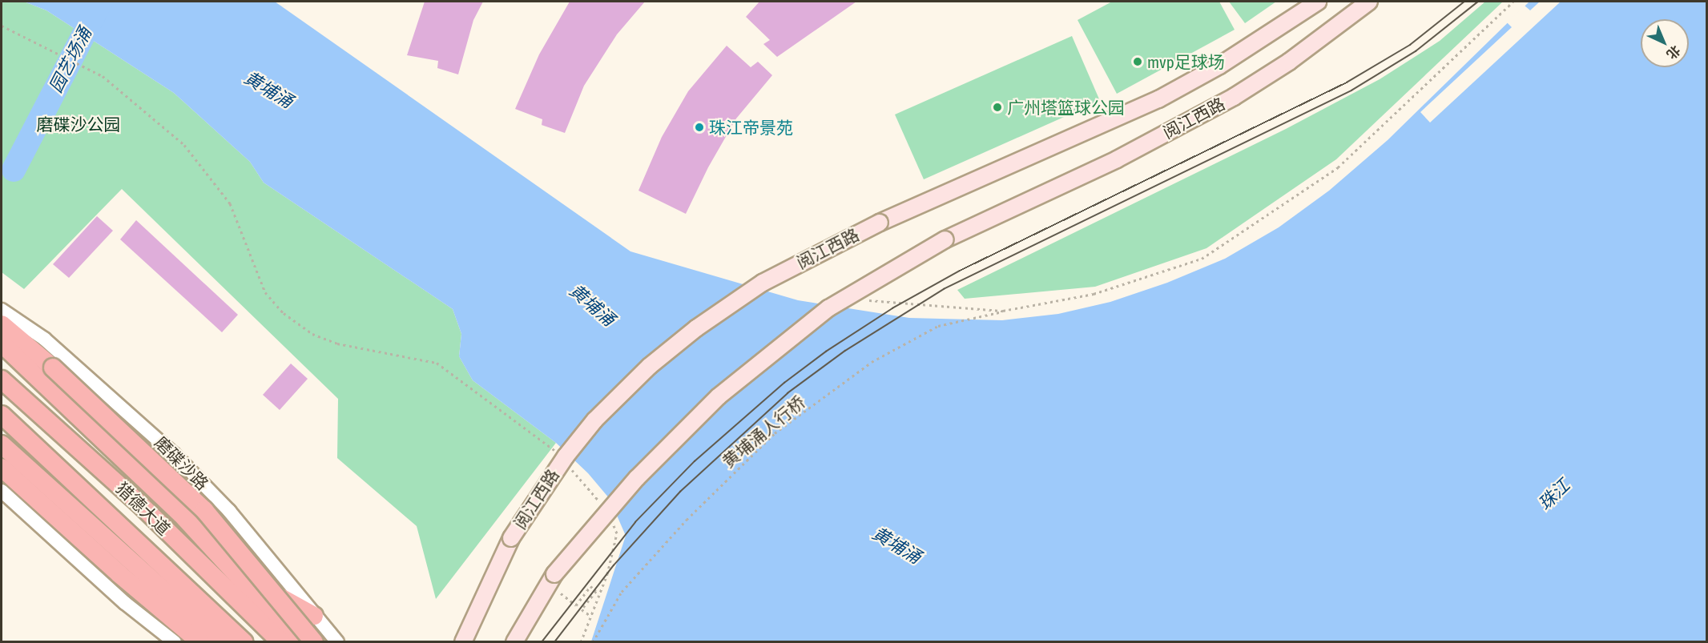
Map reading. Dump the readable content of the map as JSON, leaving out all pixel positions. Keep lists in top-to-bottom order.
{
  "streets": {
    "highway": ["猎德大道"],
    "main road": ["阅江西路"],
    "street": ["磨碟沙路"],
    "path": ["黄埔涌人行桥"]
  },
  "water": ["园艺场涌", "黄埔涌", "珠江"],
  "parks": ["磨碟沙公园"],
  "places": ["mvp足球场", "广州塔篮球公园", "珠江帝景苑"],
  "north": "bottom right"
}
